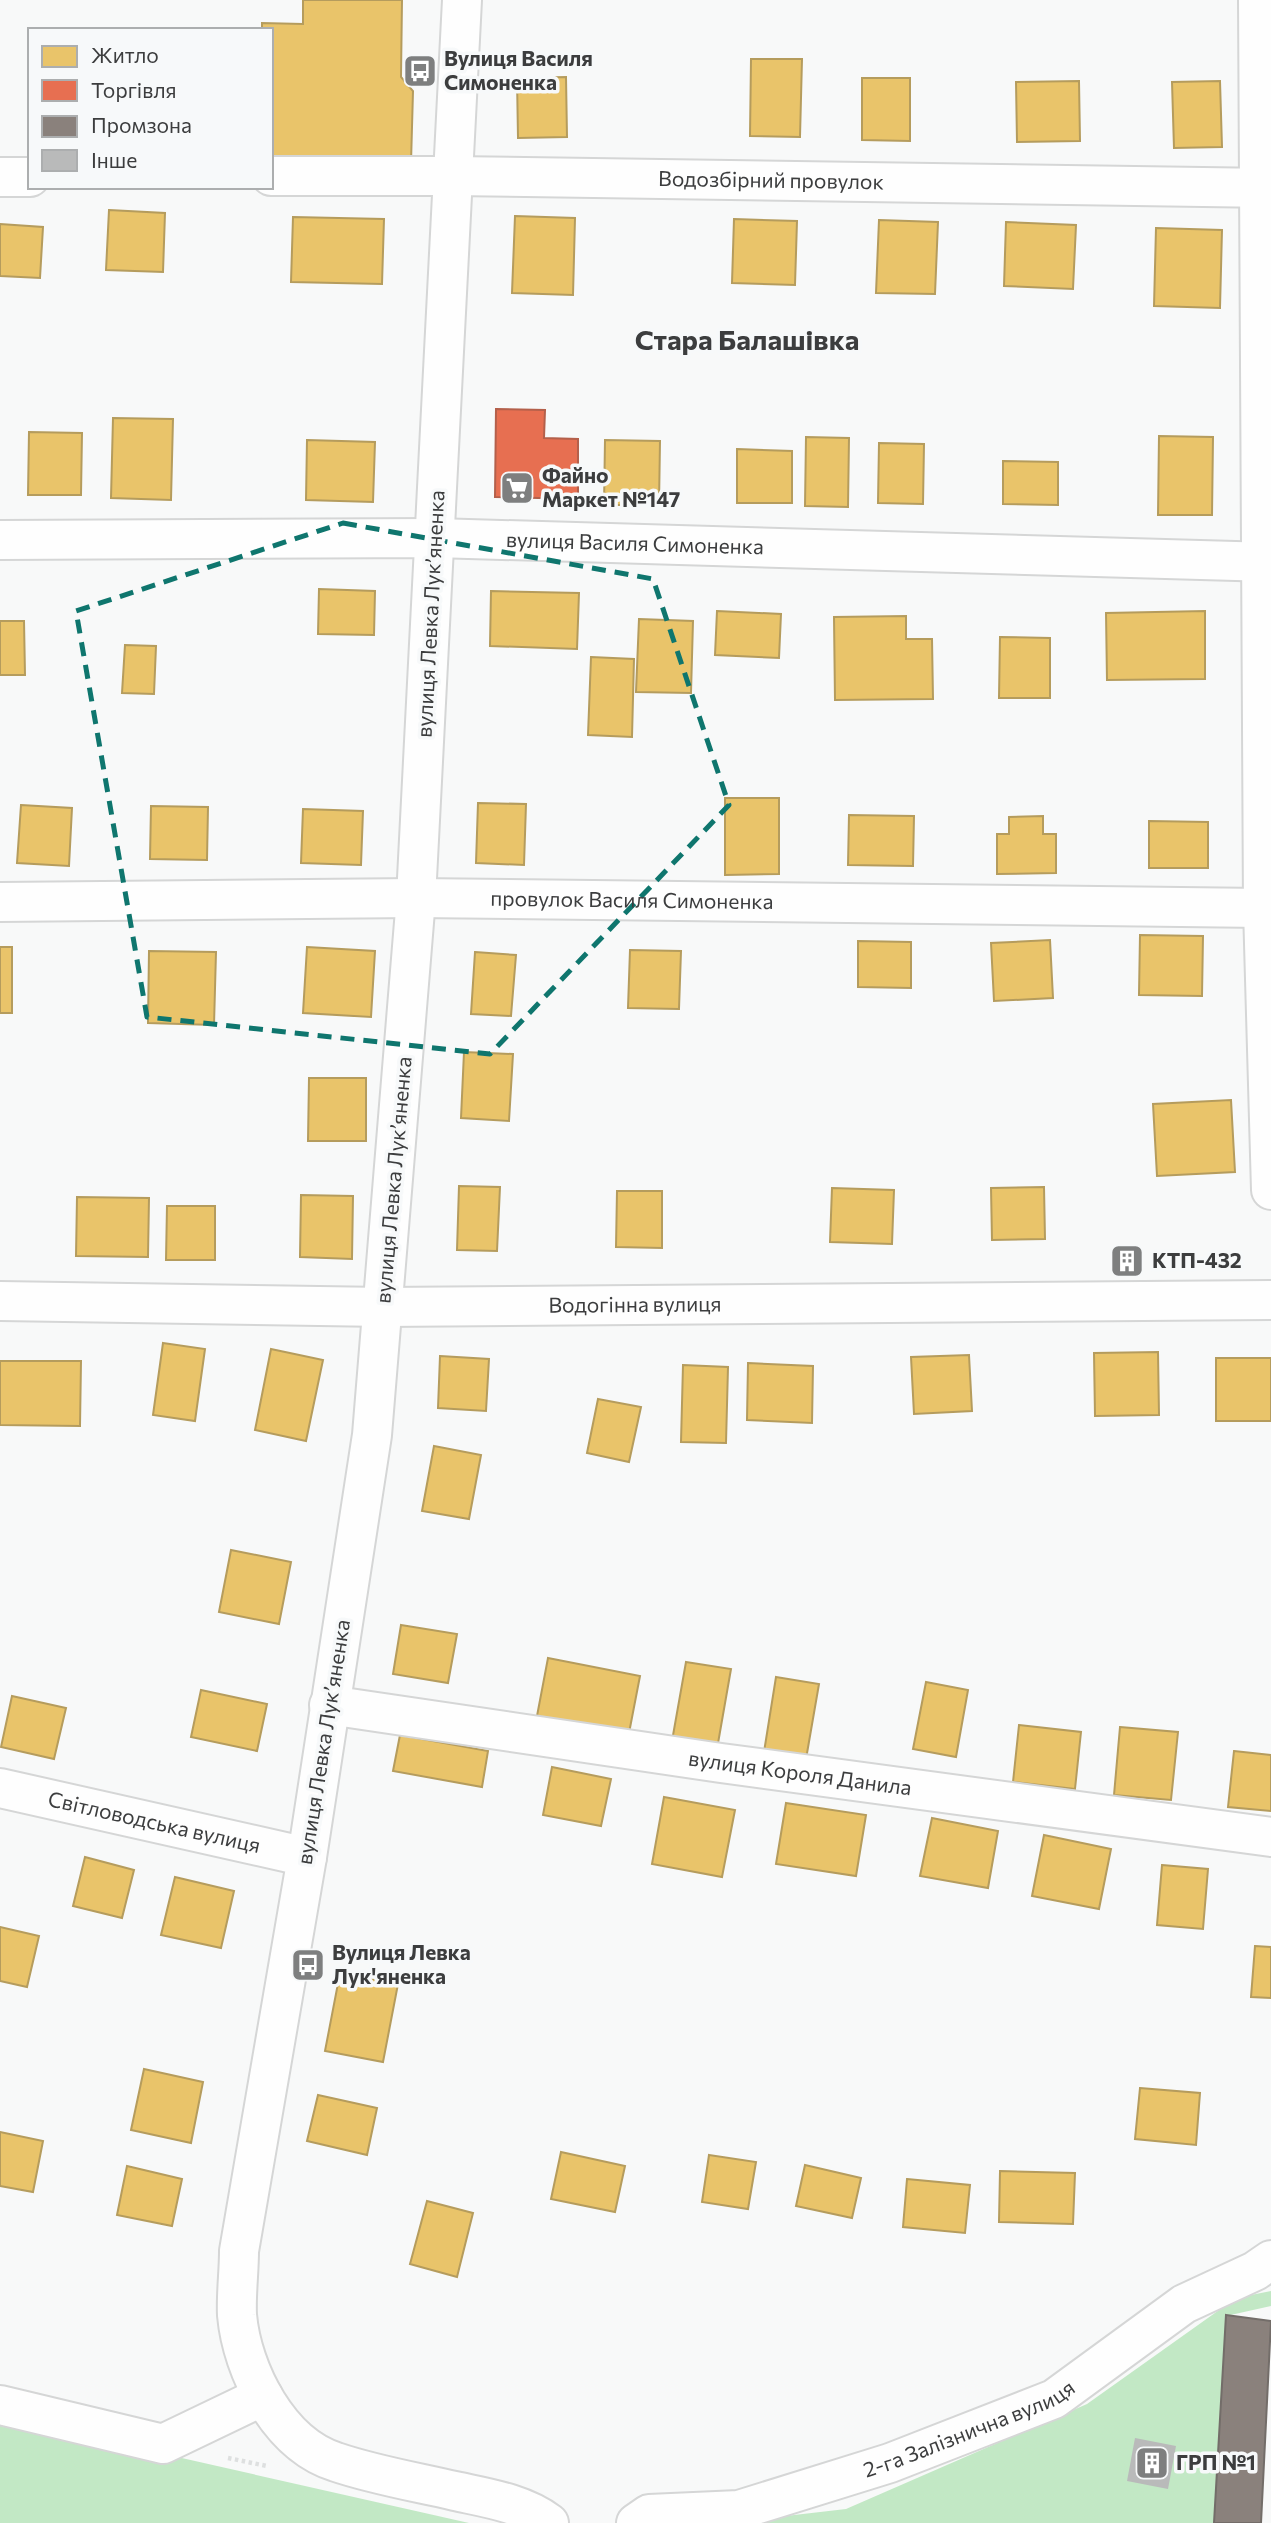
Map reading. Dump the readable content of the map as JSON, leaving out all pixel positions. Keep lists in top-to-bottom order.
{
  "streets": {
    "street": [
      "Водозбірний провулок",
      "вулиця Василя Симоненка",
      "вулиця Левка Лукʼяненка",
      "провулок Василя Симоненка",
      "Водогінна вулиця",
      "вулиця Короля Данила",
      "Світловодська вулиця",
      "2-га Залізнична вулиця"
    ]
  },
  "crossings": [
    ["Водозбірний провулок", "вулиця Левка Лукʼяненка"],
    ["вулиця Василя Симоненка", "вулиця Левка Лукʼяненка"],
    ["вулиця Левка Лукʼяненка", "провулок Василя Симоненка"],
    ["вулиця Левка Лукʼяненка", "Водогінна вулиця"],
    ["вулиця Левка Лукʼяненка", "вулиця Короля Данила"],
    ["вулиця Левка Лукʼяненка", "Світловодська вулиця"]
  ],
  "districts": ["Стара Балашівка"],
  "places": {
    "bus stop": ["Вулиця Василя Симоненка", "Вулиця Левка Лук'яненка"],
    "supermarket": ["Файно Маркет №147"],
    "building": ["КТП-432", "ГРП №1"]
  },
  "legend": [
    "Житло",
    "Торгівля",
    "Промзона",
    "Інше"
  ]
}
